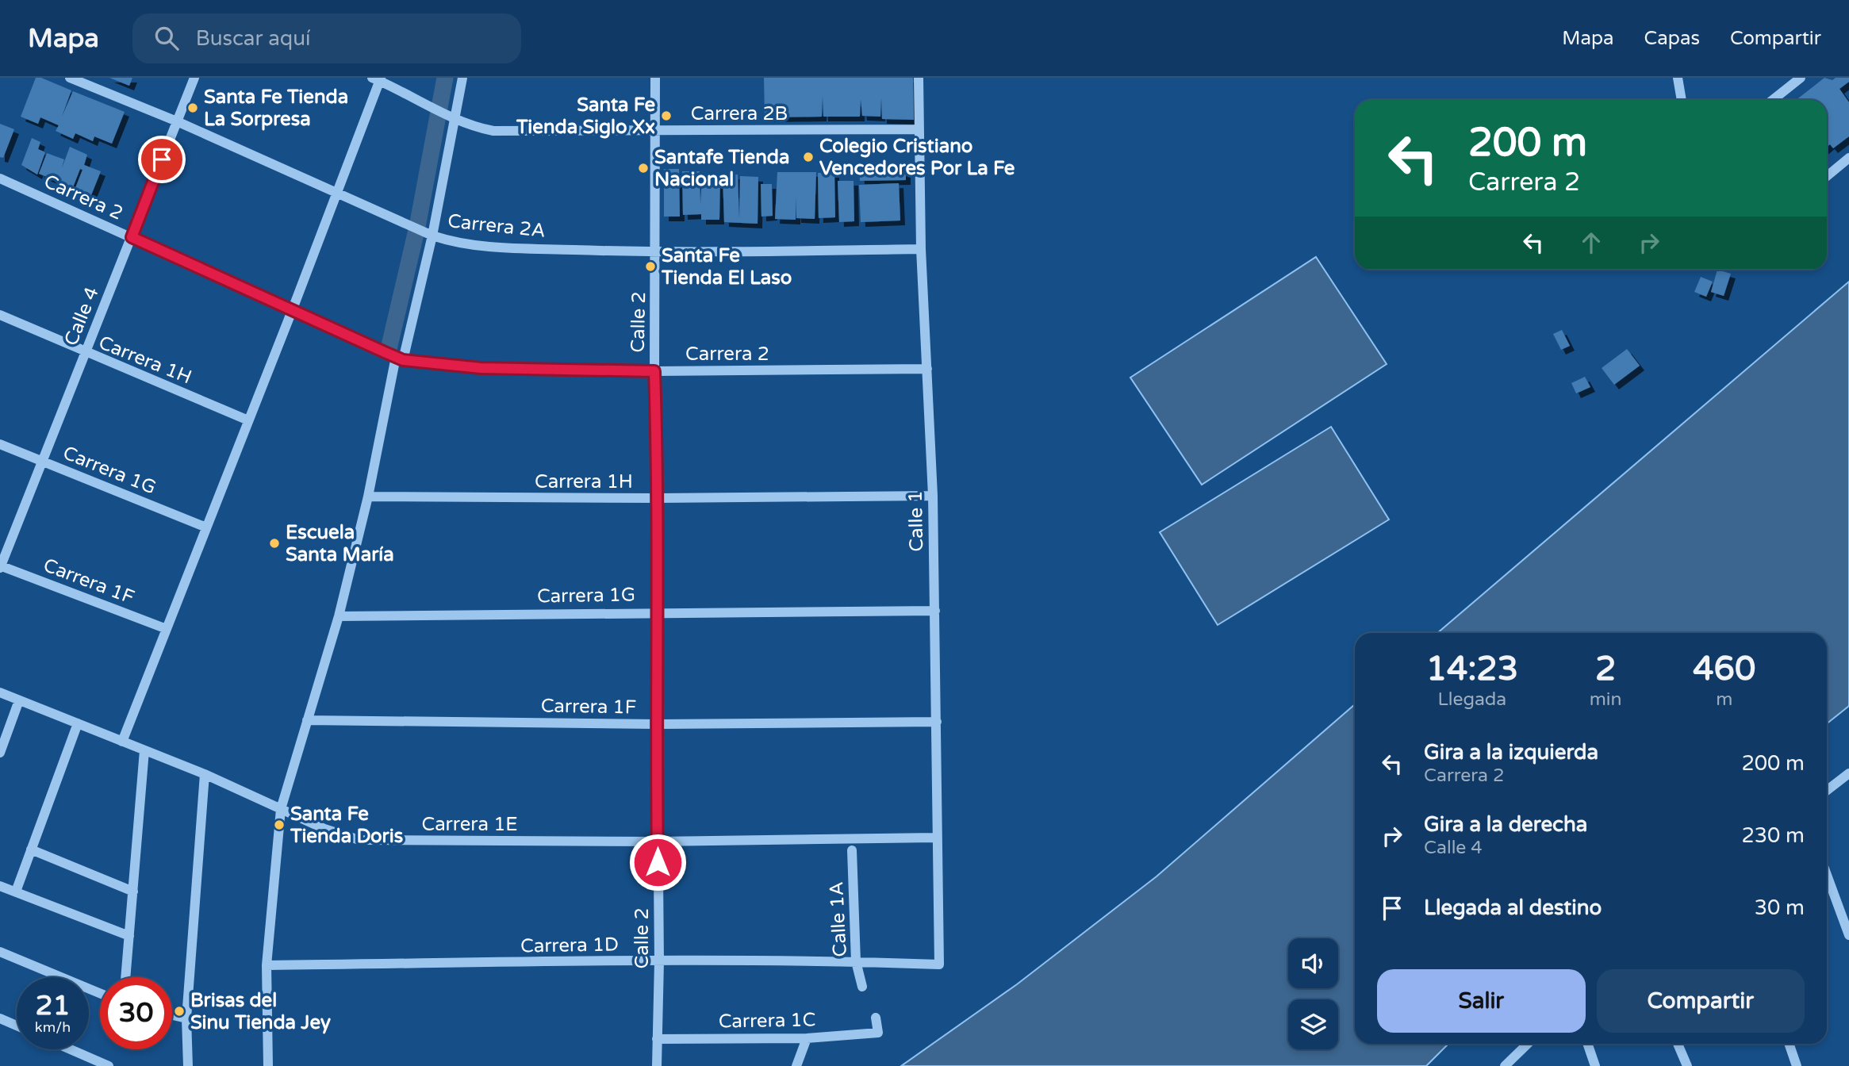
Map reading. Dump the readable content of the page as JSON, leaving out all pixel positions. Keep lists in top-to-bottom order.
{
  "streets": {
    "street": [
      "Carrera 2B",
      "Carrera 2",
      "Carrera 2A",
      "Calle 4",
      "Calle 2",
      "Carrera 1H",
      "Carrera 1G",
      "Calle 1",
      "Carrera 1F",
      "Carrera 1E",
      "Calle 1A",
      "Carrera 1D",
      "Carrera 1C"
    ]
  },
  "crossings": [
    ["Carrera 2B", "Calle 2"],
    ["Carrera 2B", "Calle 1"],
    ["Carrera 2", "Calle 4"],
    ["Carrera 2", "Calle 2"],
    ["Carrera 2", "Calle 1"],
    ["Carrera 2A", "Calle 4"],
    ["Carrera 2A", "Calle 2"],
    ["Carrera 2A", "Calle 1"],
    ["Calle 4", "Carrera 1H"],
    ["Calle 4", "Carrera 1G"],
    ["Calle 4", "Carrera 1F"],
    ["Calle 2", "Carrera 1H"],
    ["Calle 2", "Carrera 1G"],
    ["Calle 2", "Carrera 1F"],
    ["Calle 2", "Carrera 1E"],
    ["Calle 2", "Carrera 1D"],
    ["Calle 2", "Carrera 1C"],
    ["Carrera 1H", "Calle 1"],
    ["Carrera 1G", "Calle 1"],
    ["Calle 1", "Carrera 1F"],
    ["Calle 1", "Carrera 1E"],
    ["Calle 1", "Carrera 1D"],
    ["Calle 1A", "Carrera 1D"]
  ],
  "places": [
    "Santa Fe Tienda La Sorpresa",
    "Santa Fe Tienda Siglo Xx",
    "Colegio Cristiano Vencedores Por La Fe",
    "Santafe Tienda Nacional",
    "Santa Fe Tienda El Laso",
    "Escuela Santa María",
    "Santa Fe Tienda Doris",
    "Brisas del Sinu Tienda Jey"
  ],
  "page": {
    "header": "Mapa",
    "search": "Buscar aquí",
    "nav": ["Mapa", "Capas", "Compartir"],
    "turn": ["200 m", "Carrera 2"],
    "eta": [
      "14:23",
      "Llegada",
      "2",
      "min",
      "460",
      "m"
    ],
    "list": [
      {
        "name": "Gira a la izquierda",
        "note": "Carrera 2",
        "value": "200 m"
      },
      {
        "name": "Gira a la derecha",
        "note": "Calle 4",
        "value": "230 m"
      },
      {
        "name": "Llegada al destino",
        "value": "30 m"
      }
    ],
    "buttons": ["Salir", "Compartir"],
    "speed": "21 km/h",
    "limit": "30"
  }
}
